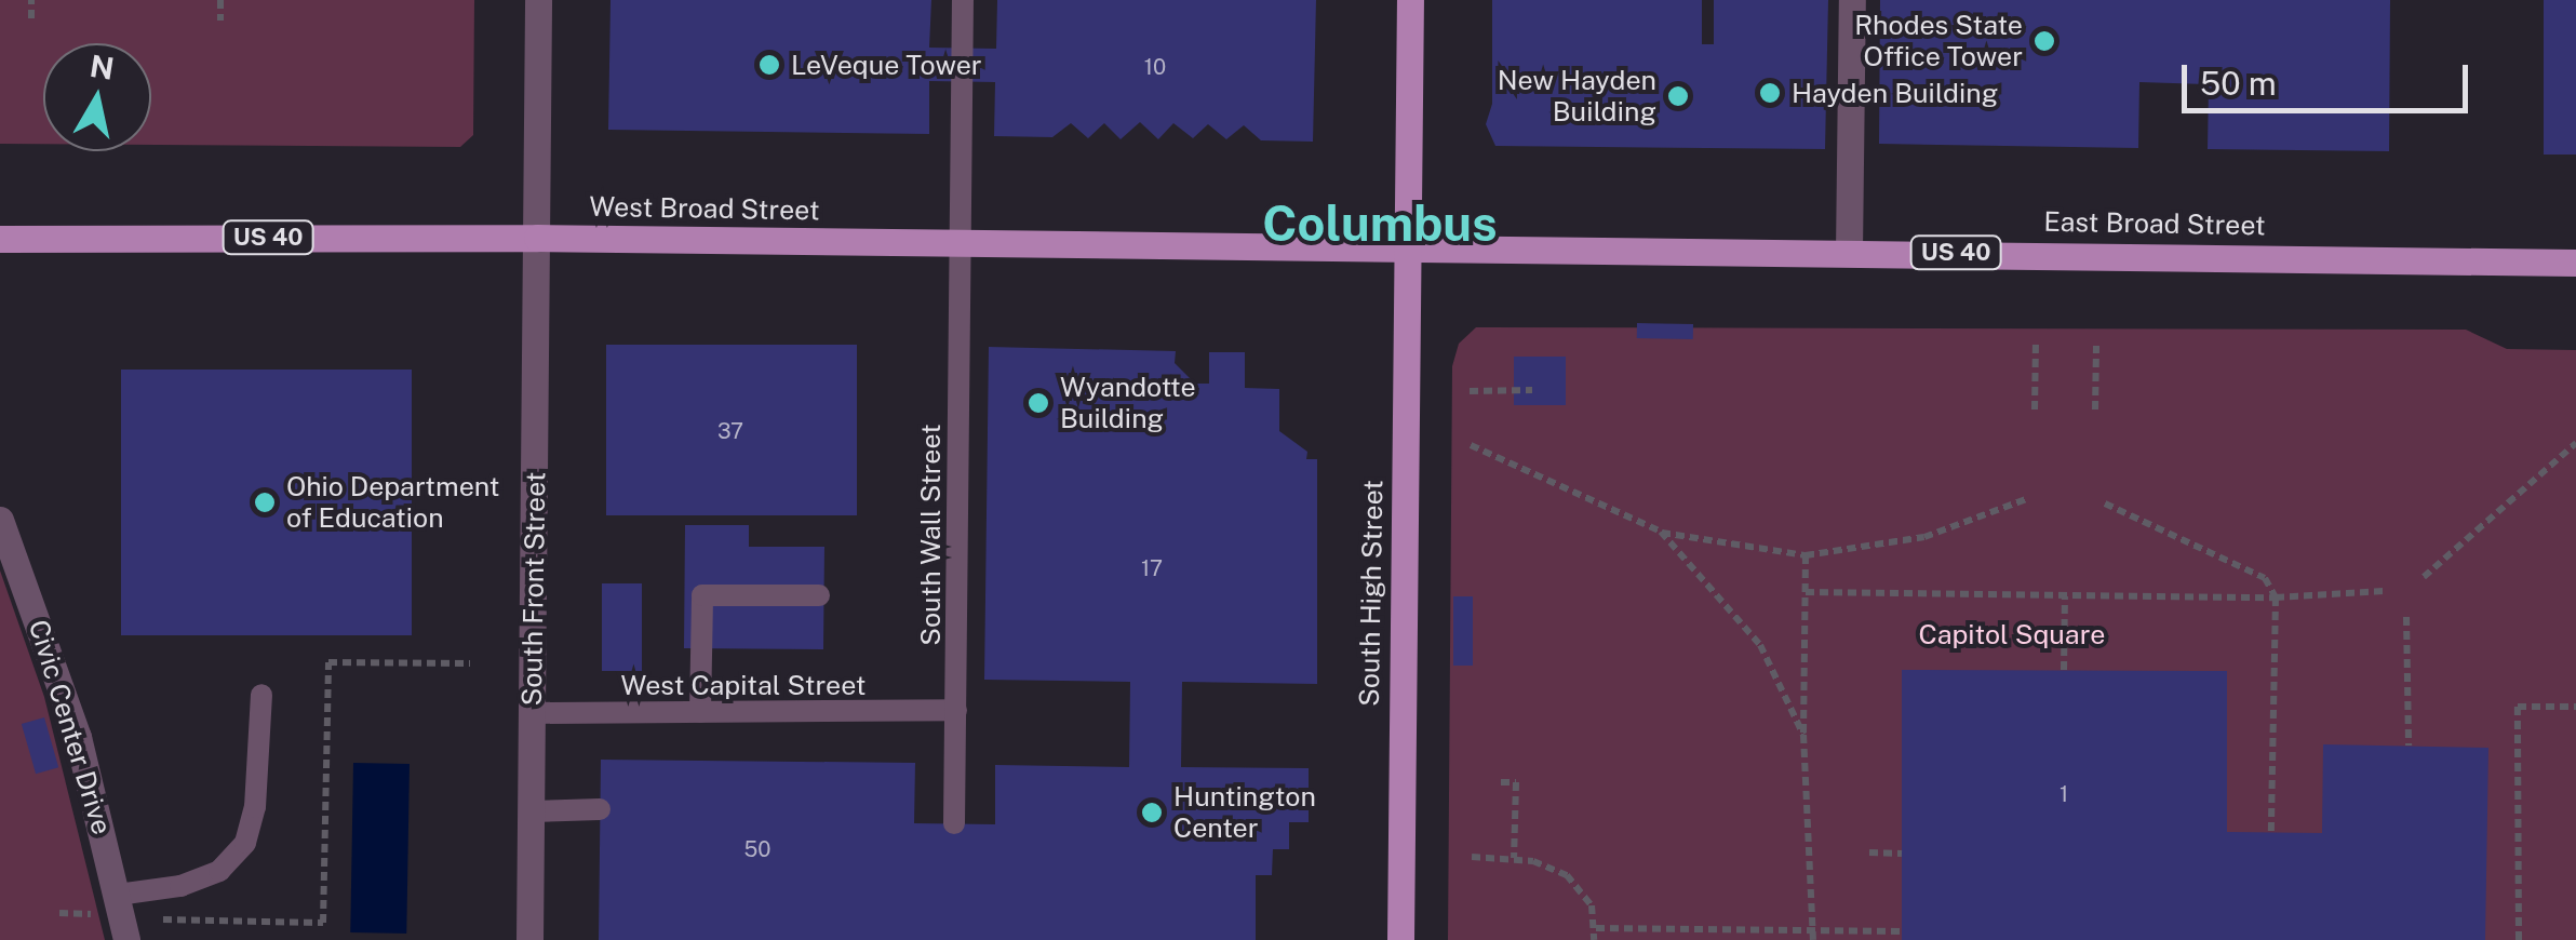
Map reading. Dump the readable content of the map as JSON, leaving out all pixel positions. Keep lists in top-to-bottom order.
{
  "streets": {
    "main road": [
      "West Broad Street",
      "East Broad Street",
      "US 40",
      "South High Street"
    ],
    "street": ["South Front Street", "Civic Center Drive"],
    "lane": ["South Wall Street", "West Capital Street"]
  },
  "crossings": [
    ["West Broad Street", "East Broad Street"],
    ["West Broad Street", "South Wall Street"],
    ["West Broad Street", "South Front Street"],
    ["West Broad Street", "South High Street"],
    ["East Broad Street", "South High Street"],
    ["South Wall Street", "West Capital Street"],
    ["South Front Street", "West Capital Street"]
  ],
  "districts": ["Columbus"],
  "parks": ["Capitol Square"],
  "places": [
    "Rhodes State Office Tower",
    "LeVeque Tower",
    "Hayden Building",
    "New Hayden Building",
    "Wyandotte Building",
    "Ohio Department of Education",
    "Huntington Center"
  ],
  "house_numbers": [
    "10",
    "37",
    "17",
    "1",
    "50"
  ],
  "scale_bar": "50 m",
  "north": "top"
}
